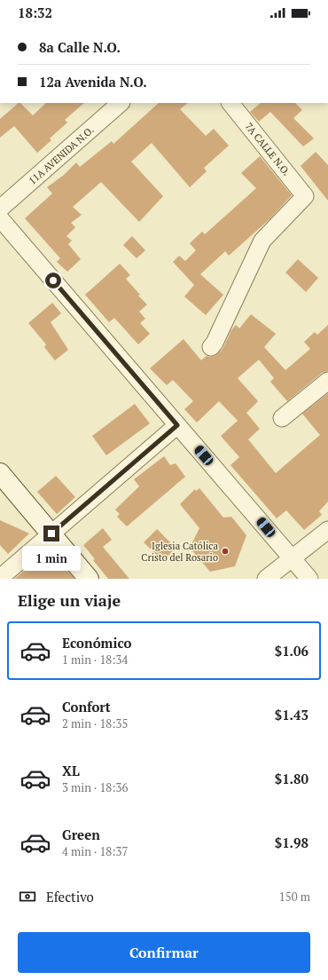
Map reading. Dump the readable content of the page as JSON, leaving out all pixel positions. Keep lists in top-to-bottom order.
{
  "streets": {
    "street": ["7A CALLE N.O.", "11A AVENIDA N.O."]
  },
  "places": ["Iglesia Católica Cristo del Rosario"],
  "page": {
    "status": "18:32",
    "banner": ["8a Calle N.O.", "12a Avenida N.O."],
    "bubble": "1 min",
    "heading": "Elige un viaje",
    "list": [
      {
        "name": "Económico",
        "note": "1 min · 18:34",
        "value": "$1.06"
      },
      {
        "name": "Confort",
        "note": "2 min · 18:35",
        "value": "$1.43"
      },
      {
        "name": "XL",
        "note": "3 min · 18:36",
        "value": "$1.80"
      },
      {
        "name": "Green",
        "note": "4 min · 18:37",
        "value": "$1.98"
      }
    ],
    "pay": ["Efectivo", "150 m"],
    "buttons": "Confirmar"
  }
}
